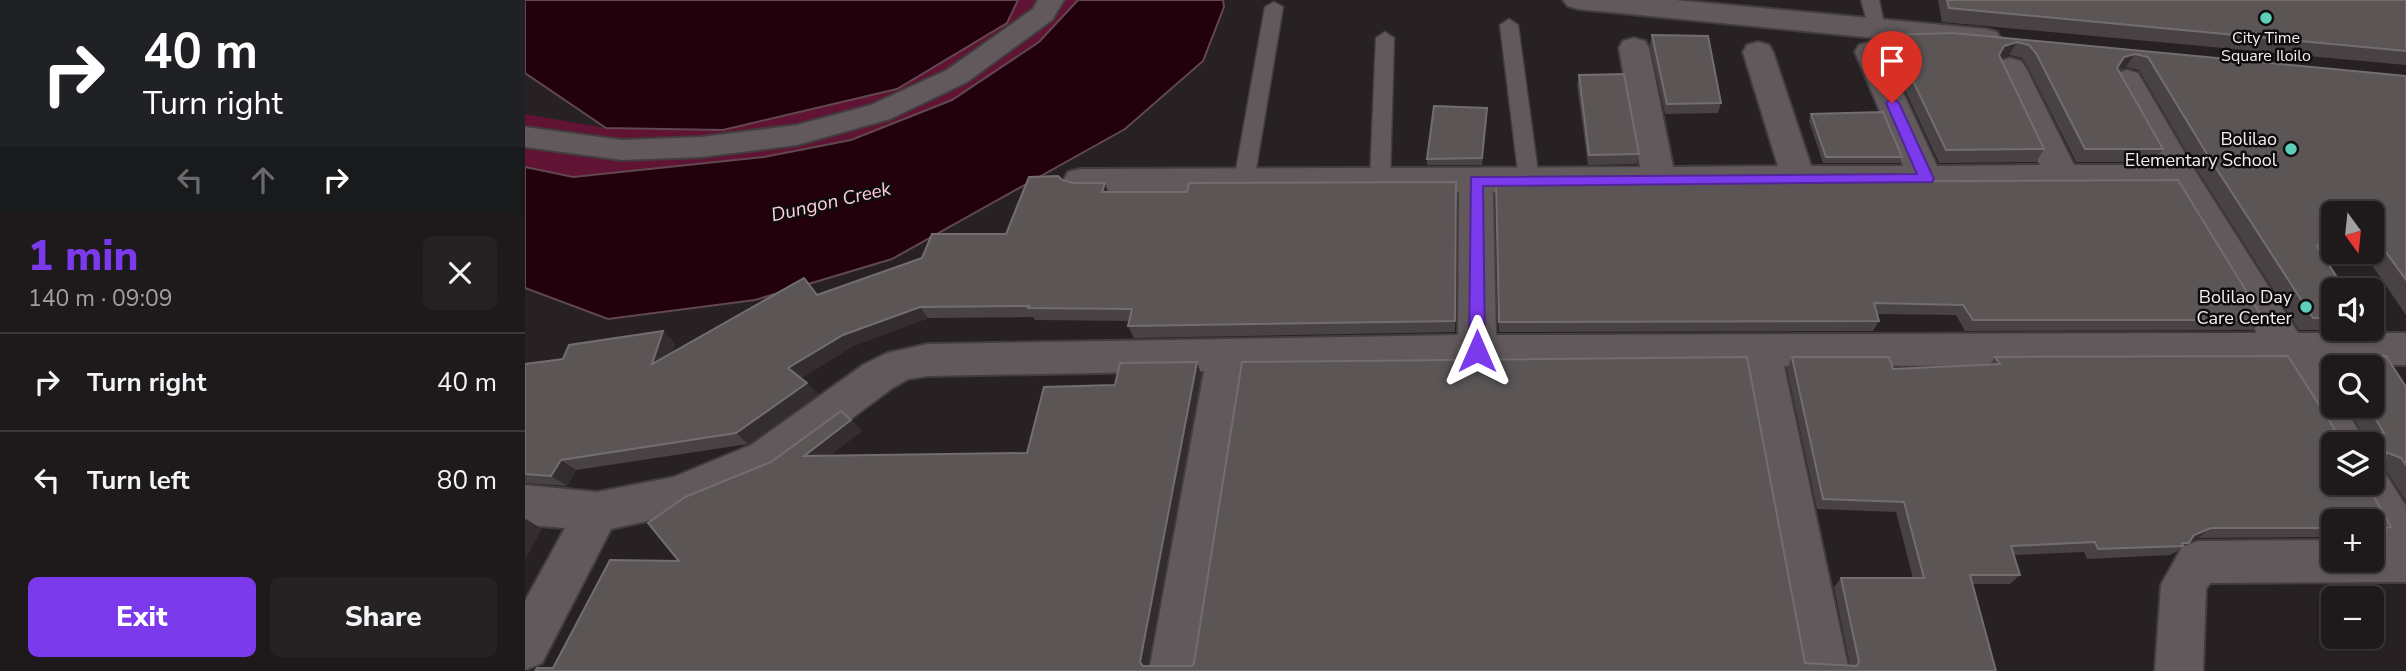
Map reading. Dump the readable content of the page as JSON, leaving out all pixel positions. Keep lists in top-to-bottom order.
{
  "water": ["Dungon Creek"],
  "places": ["City Time Square Iloilo", "Bolilao Elementary School", "Bolilao Day Care Center"],
  "north": "bottom",
  "page": {
    "turn": ["40 m", "Turn right"],
    "map_buttons": ["+", "−"],
    "heading": ["1 min", "140 m · 09:09"],
    "list": [
      {
        "name": "Turn right",
        "value": "40 m"
      },
      {
        "name": "Turn left",
        "value": "80 m"
      }
    ],
    "buttons": ["Exit", "Share"]
  }
}
